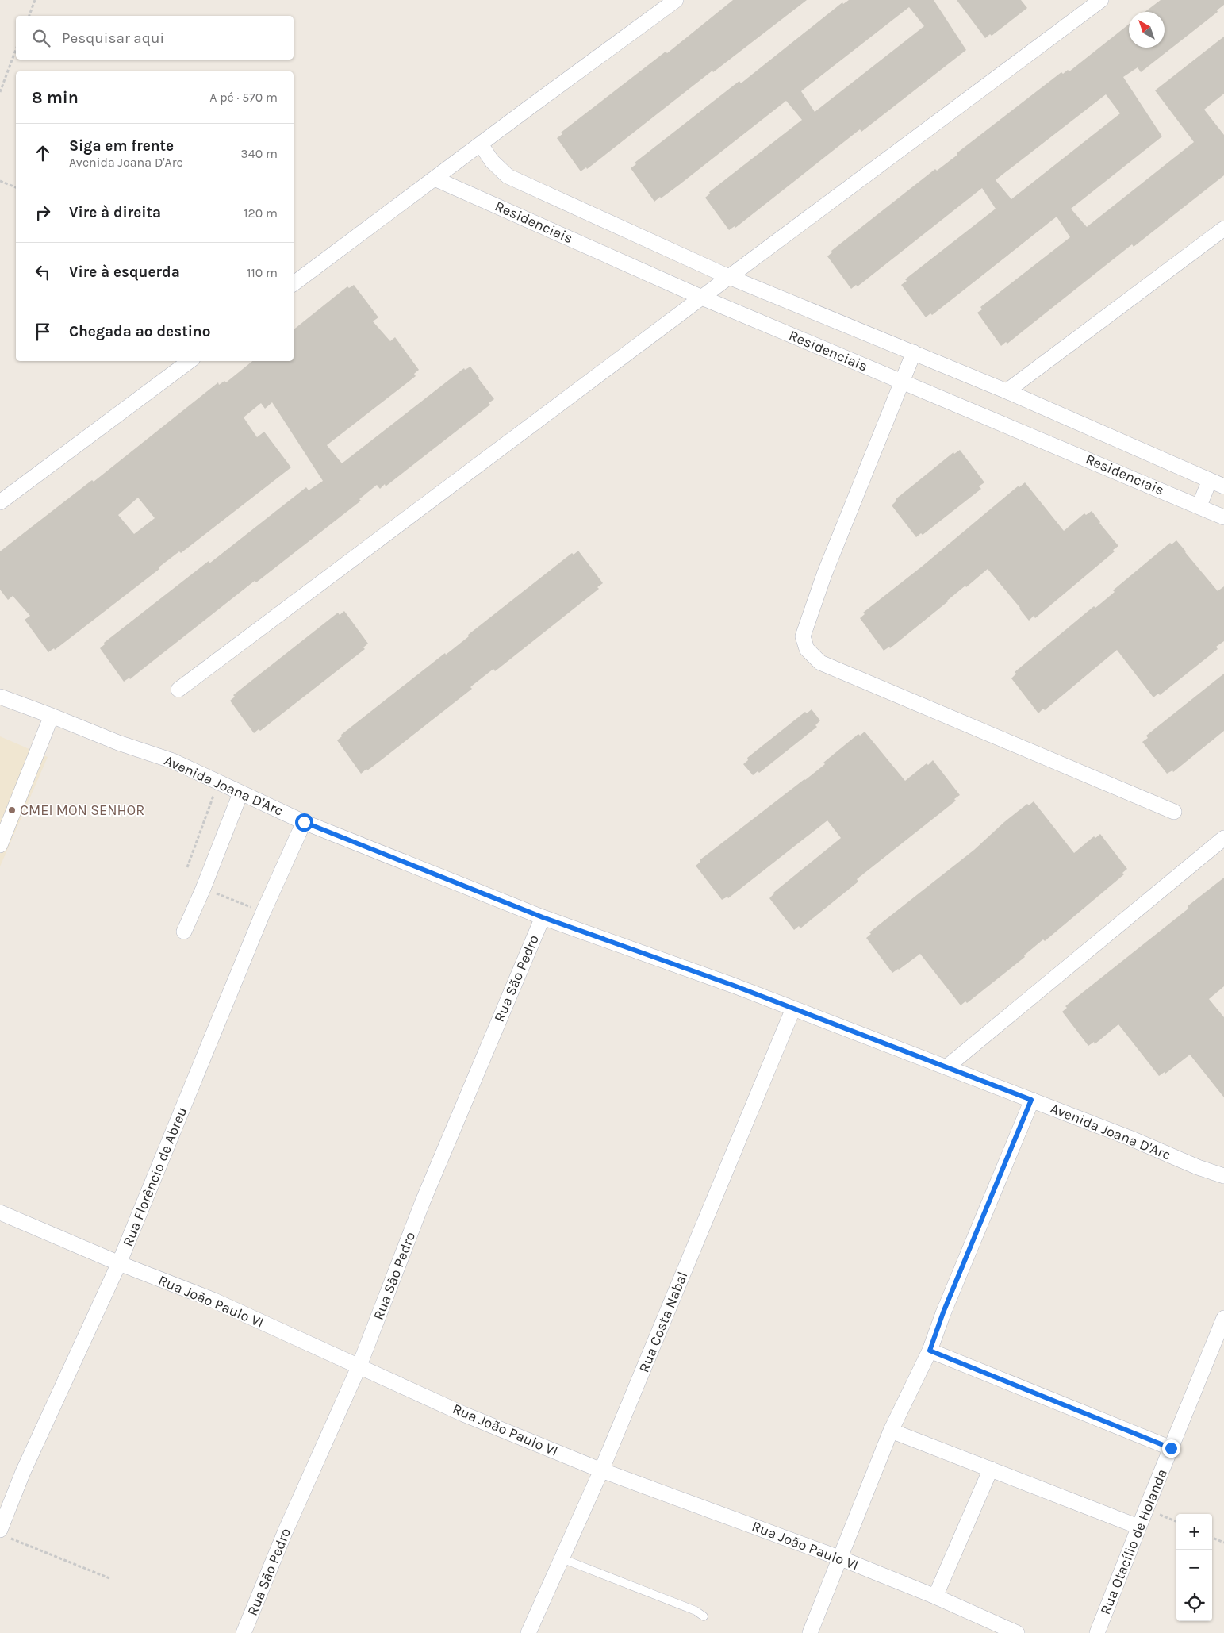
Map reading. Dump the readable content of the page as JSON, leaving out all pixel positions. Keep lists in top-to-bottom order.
{
  "streets": {
    "street": [
      "Residenciais",
      "Avenida Joana D'Arc",
      "Rua São Pedro",
      "Rua Florêncio de Abreu",
      "Rua João Paulo VI",
      "Rua Costa Nabal",
      "Rua Otacílio de Holanda"
    ]
  },
  "crossings": [
    ["Avenida Joana D'Arc", "Rua São Pedro"],
    ["Avenida Joana D'Arc", "Rua Florêncio de Abreu"],
    ["Avenida Joana D'Arc", "Rua Costa Nabal"],
    ["Rua São Pedro", "Rua João Paulo VI"],
    ["Rua Florêncio de Abreu", "Rua João Paulo VI"],
    ["Rua João Paulo VI", "Rua Costa Nabal"]
  ],
  "places": ["CMEI MON SENHOR"],
  "north": "top left",
  "page": {
    "search": "Pesquisar aqui",
    "heading": ["8 min", "A pé · 570 m"],
    "list": [
      ["Siga em frente", "Avenida Joana D'Arc", "340 m"],
      ["Vire à direita", "120 m"],
      ["Vire à esquerda", "110 m"],
      "Chegada ao destino"
    ],
    "map_buttons": ["+", "−"]
  }
}
